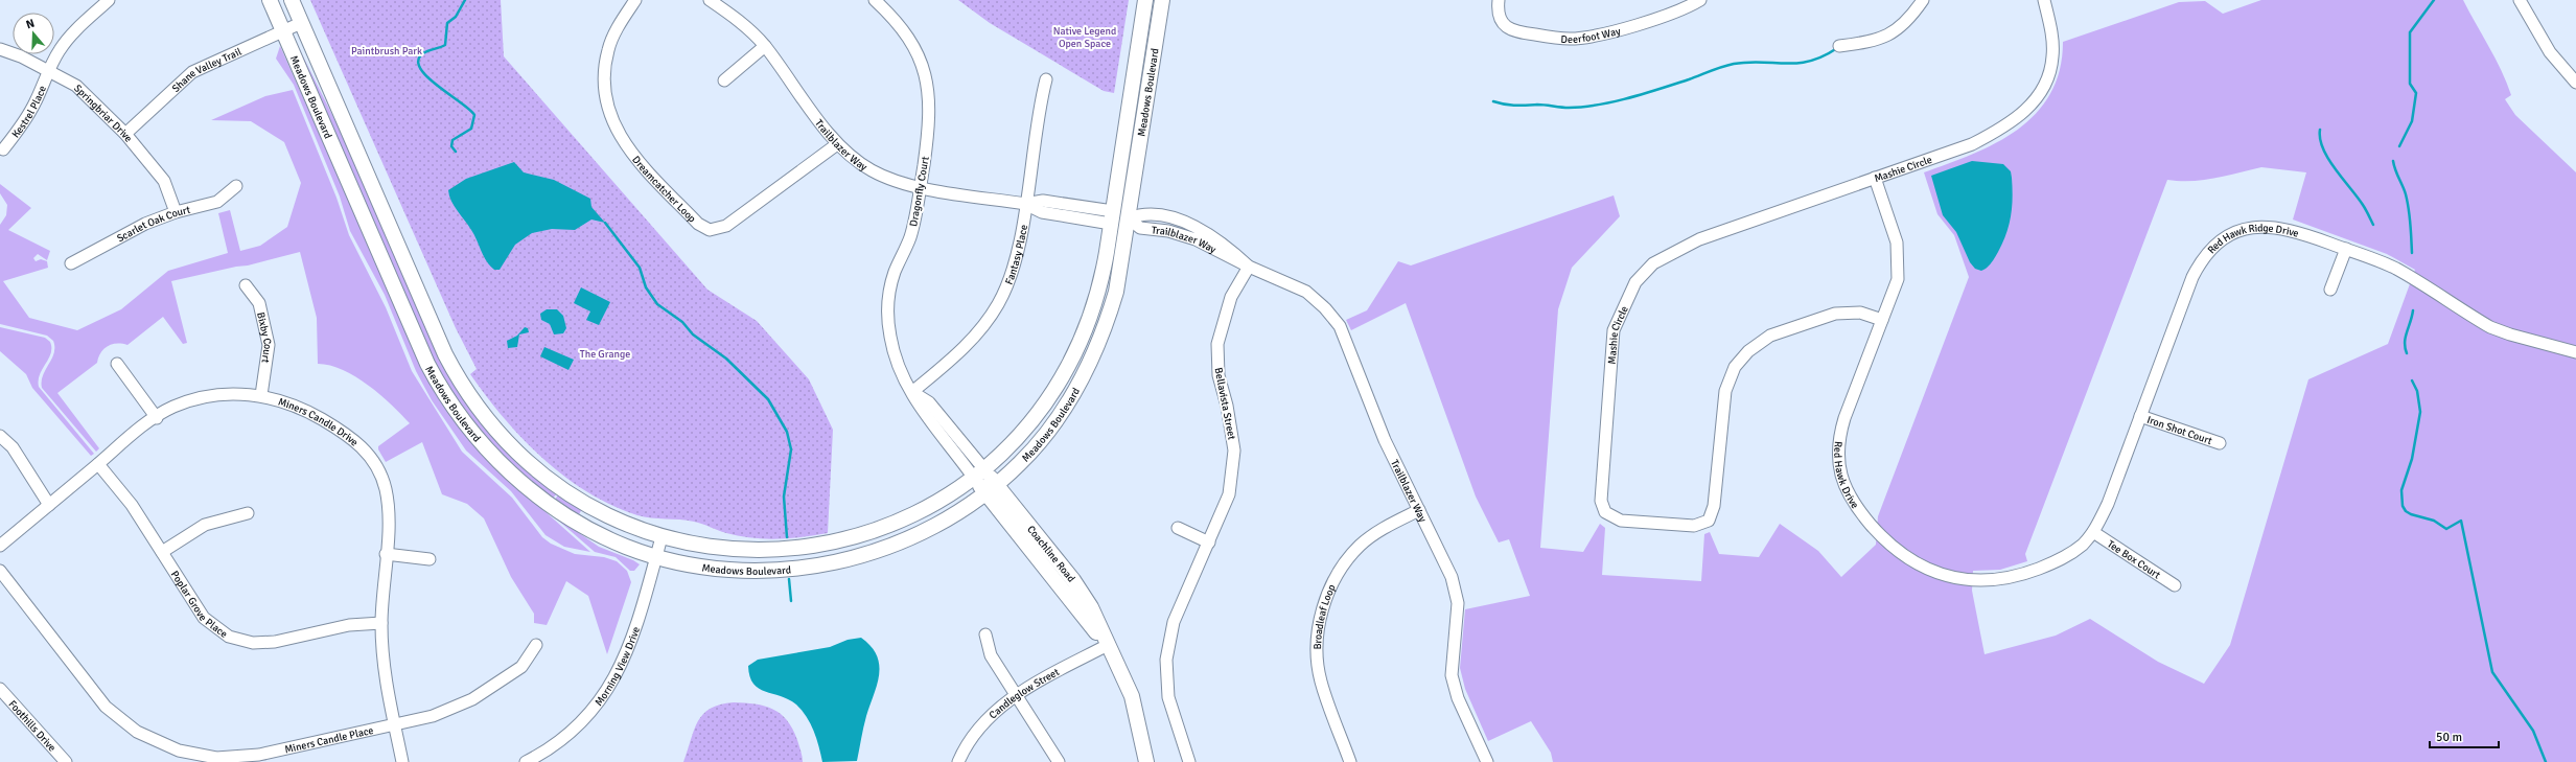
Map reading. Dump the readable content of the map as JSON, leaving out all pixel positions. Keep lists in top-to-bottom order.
{
  "streets": {
    "main road": ["Meadows Boulevard", "Coachline Road"],
    "street": [
      "Deerfoot Way",
      "Shane Valley Trail",
      "Kestrel Place",
      "Springbriar Drive",
      "Trailblazer Way",
      "Mashie Circle",
      "Dreamcatcher Loop",
      "Dragonfly Court",
      "Scarlet Oak Court",
      "Red Hawk Ridge Drive",
      "Fantasy Place",
      "Bixby Court",
      "Bellavista Street",
      "Miners Candle Drive",
      "Iron Shot Court",
      "Red Hawk Drive",
      "Tee Box Court",
      "Poplar Grove Place",
      "Broadleaf Loop",
      "Morning View Drive",
      "Candleglow Street",
      "Foothills Drive",
      "Miners Candle Place"
    ]
  },
  "crossings": [
    ["Shane Valley Trail", "Meadows Boulevard"],
    ["Shane Valley Trail", "Springbriar Drive"],
    ["Meadows Boulevard", "Trailblazer Way"],
    ["Meadows Boulevard", "Coachline Road"],
    ["Meadows Boulevard", "Morning View Drive"],
    ["Kestrel Place", "Springbriar Drive"],
    ["Springbriar Drive", "Scarlet Oak Court"],
    ["Trailblazer Way", "Dreamcatcher Loop"],
    ["Trailblazer Way", "Dragonfly Court"],
    ["Trailblazer Way", "Fantasy Place"],
    ["Trailblazer Way", "Bellavista Street"],
    ["Trailblazer Way", "Broadleaf Loop"],
    ["Mashie Circle", "Red Hawk Drive"],
    ["Dragonfly Court", "Fantasy Place"],
    ["Red Hawk Ridge Drive", "Iron Shot Court"],
    ["Red Hawk Ridge Drive", "Red Hawk Drive"],
    ["Red Hawk Ridge Drive", "Tee Box Court"],
    ["Bixby Court", "Miners Candle Drive"],
    ["Miners Candle Drive", "Poplar Grove Place"],
    ["Miners Candle Drive", "Miners Candle Place"],
    ["Red Hawk Drive", "Tee Box Court"],
    ["Coachline Road", "Candleglow Street"]
  ],
  "parks": ["Native Legend Open Space", "Paintbrush Park", "The Grange"],
  "scale_bar": "50 m",
  "north": "top"
}
